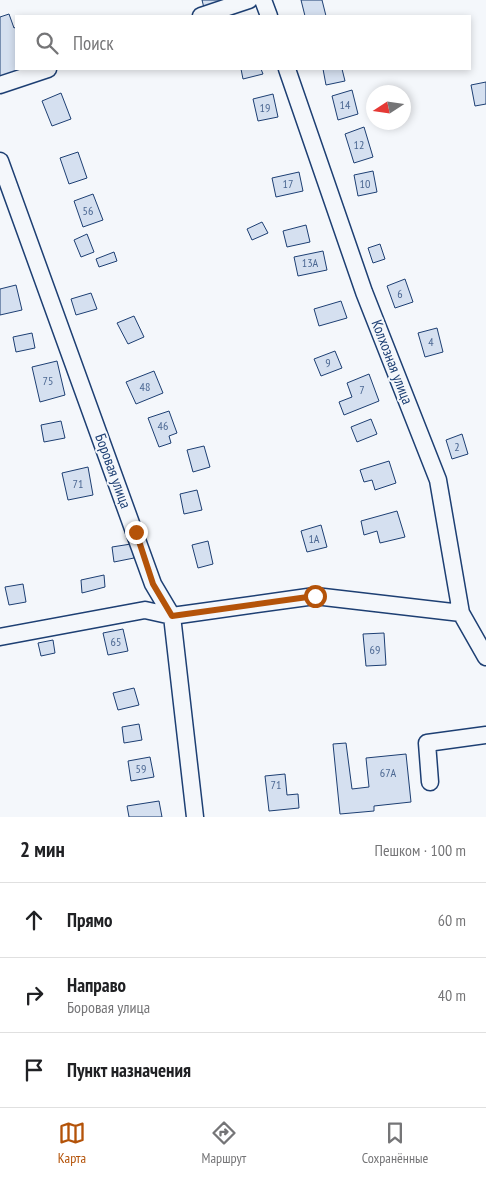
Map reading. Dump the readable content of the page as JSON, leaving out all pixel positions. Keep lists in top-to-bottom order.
{
  "streets": {
    "lane": ["Колхозная улица", "Боровая улица"]
  },
  "house_numbers": [
    "14",
    "19",
    "12",
    "17",
    "10",
    "56",
    "13А",
    "6",
    "4",
    "9",
    "75",
    "48",
    "7",
    "46",
    "2",
    "71",
    "1А",
    "65",
    "69",
    "59",
    "67А",
    "71"
  ],
  "north": "left",
  "page": {
    "search": "Поиск",
    "heading": ["2 мин", "Пешком · 100 m"],
    "list": [
      ["Прямо", "60 m"],
      ["Направо", "Боровая улица", "40 m"],
      "Пункт назначения"
    ],
    "nav": ["Карта", "Маршрут", "Сохранённые"]
  }
}
